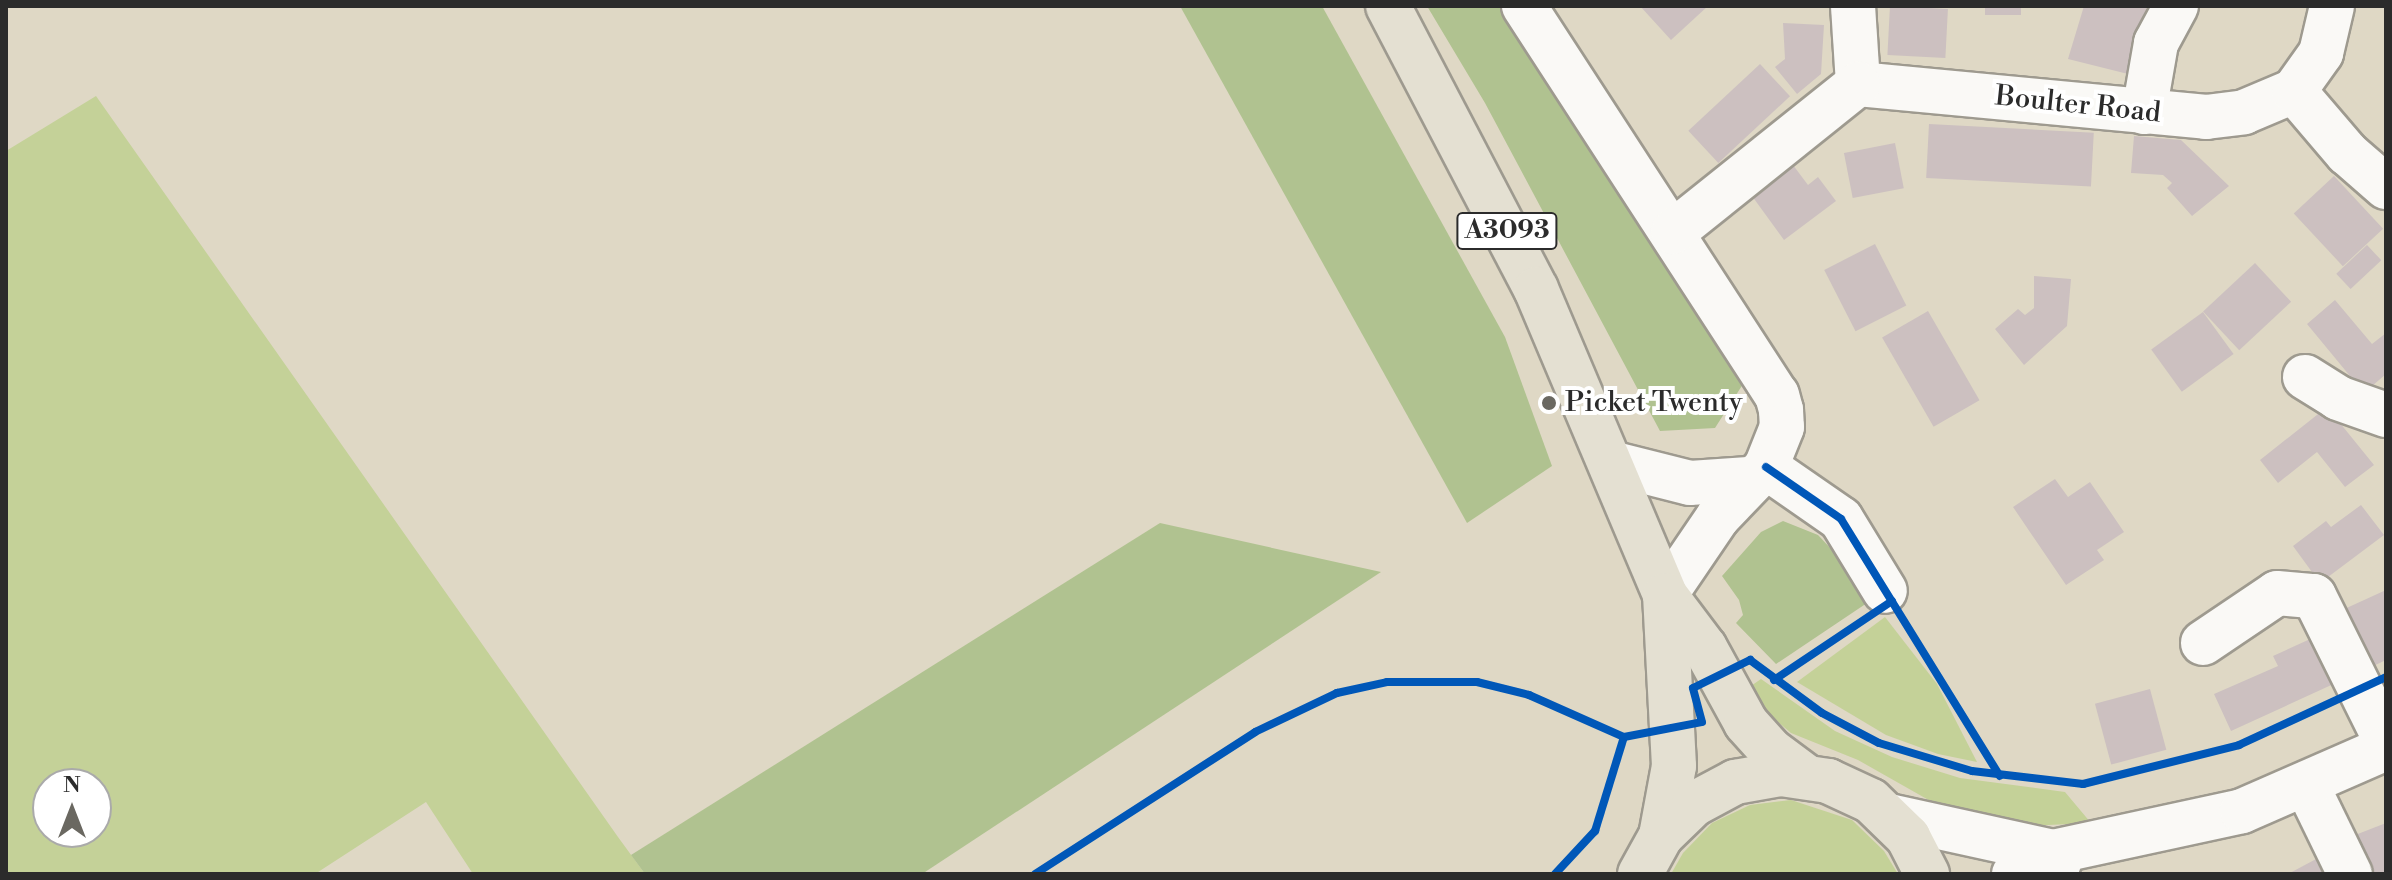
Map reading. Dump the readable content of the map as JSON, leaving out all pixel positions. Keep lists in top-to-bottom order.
{
  "streets": {
    "main road": ["A3093"],
    "street": ["Boulter Road"]
  },
  "places": ["Picket Twenty"],
  "north": "top"
}
